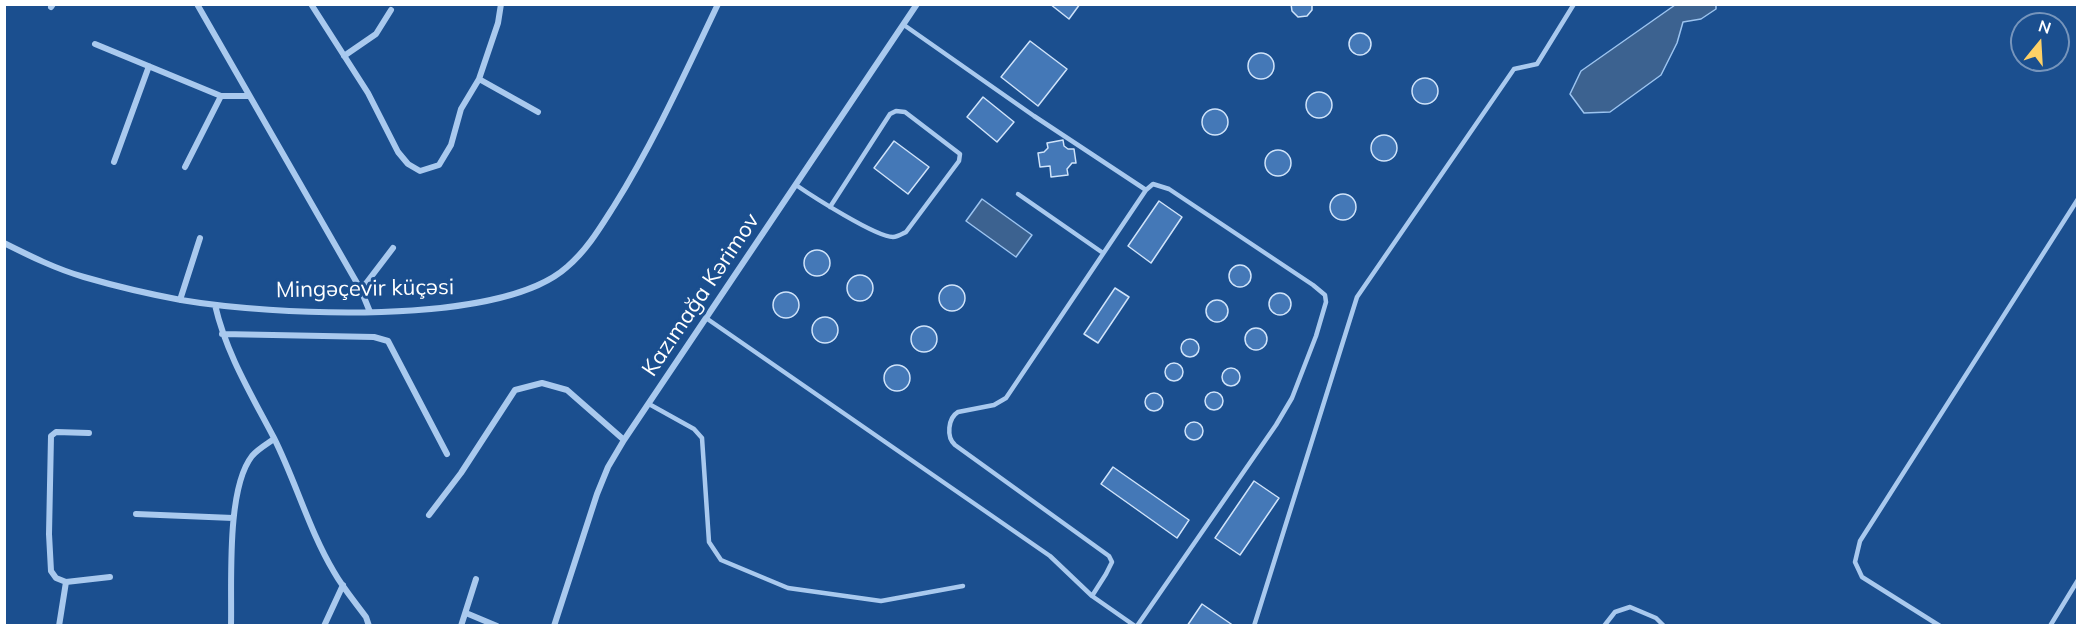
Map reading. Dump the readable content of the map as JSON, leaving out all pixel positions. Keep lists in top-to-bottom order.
{
  "streets": {
    "street": ["Mingəçevir küçəsi", "Kazımağa Kərimov"]
  },
  "north": "top"
}
